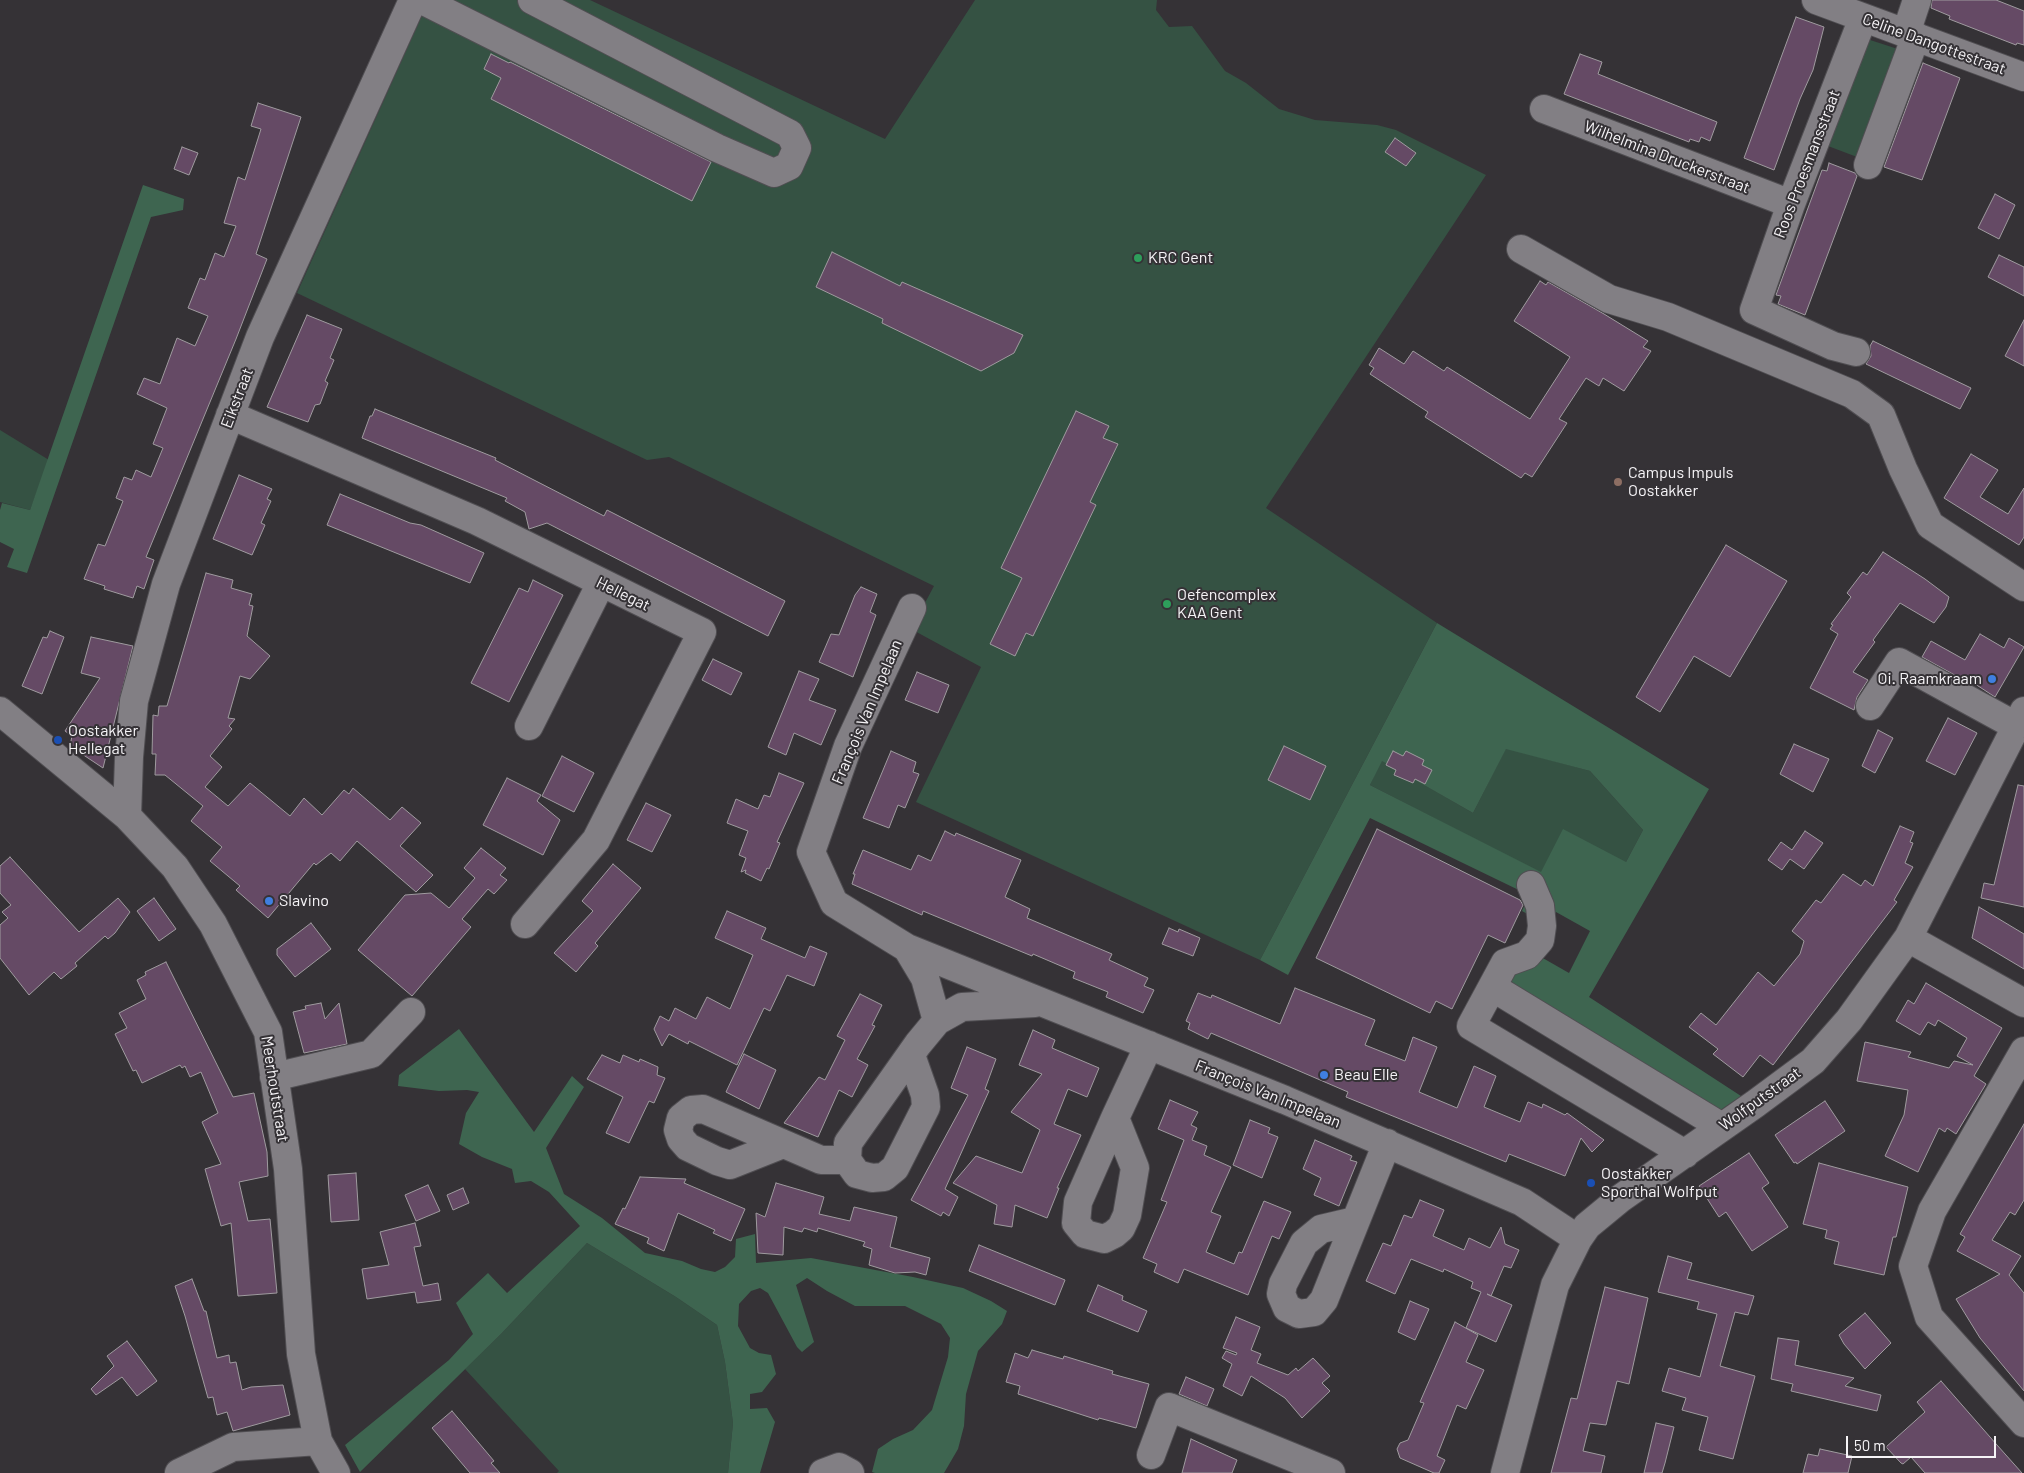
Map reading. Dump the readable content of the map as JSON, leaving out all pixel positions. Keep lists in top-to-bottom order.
{
  "streets": {
    "street": [
      "Celine Dangottestraat",
      "Wilhelmina Druckerstraat",
      "Roos Proesmansstraat",
      "Eikstraat",
      "Hellegat",
      "François Van Impelaan",
      "Meerhoutstraat",
      "Wolfputstraat"
    ]
  },
  "crossings": [
    ["Celine Dangottestraat", "Roos Proesmansstraat"],
    ["Wilhelmina Druckerstraat", "Roos Proesmansstraat"],
    ["Eikstraat", "Hellegat"],
    ["Eikstraat", "Meerhoutstraat"],
    ["François Van Impelaan", "Wolfputstraat"]
  ],
  "places": [
    "KRC Gent",
    "Campus Impuls Oostakker",
    "Oefencomplex KAA Gent",
    "Oi. Raamkraam",
    "Oostakker Hellegat",
    "Slavino",
    "Beau Elle",
    "Oostakker Sporthal Wolfput"
  ],
  "scale_bar": "50 m"
}
